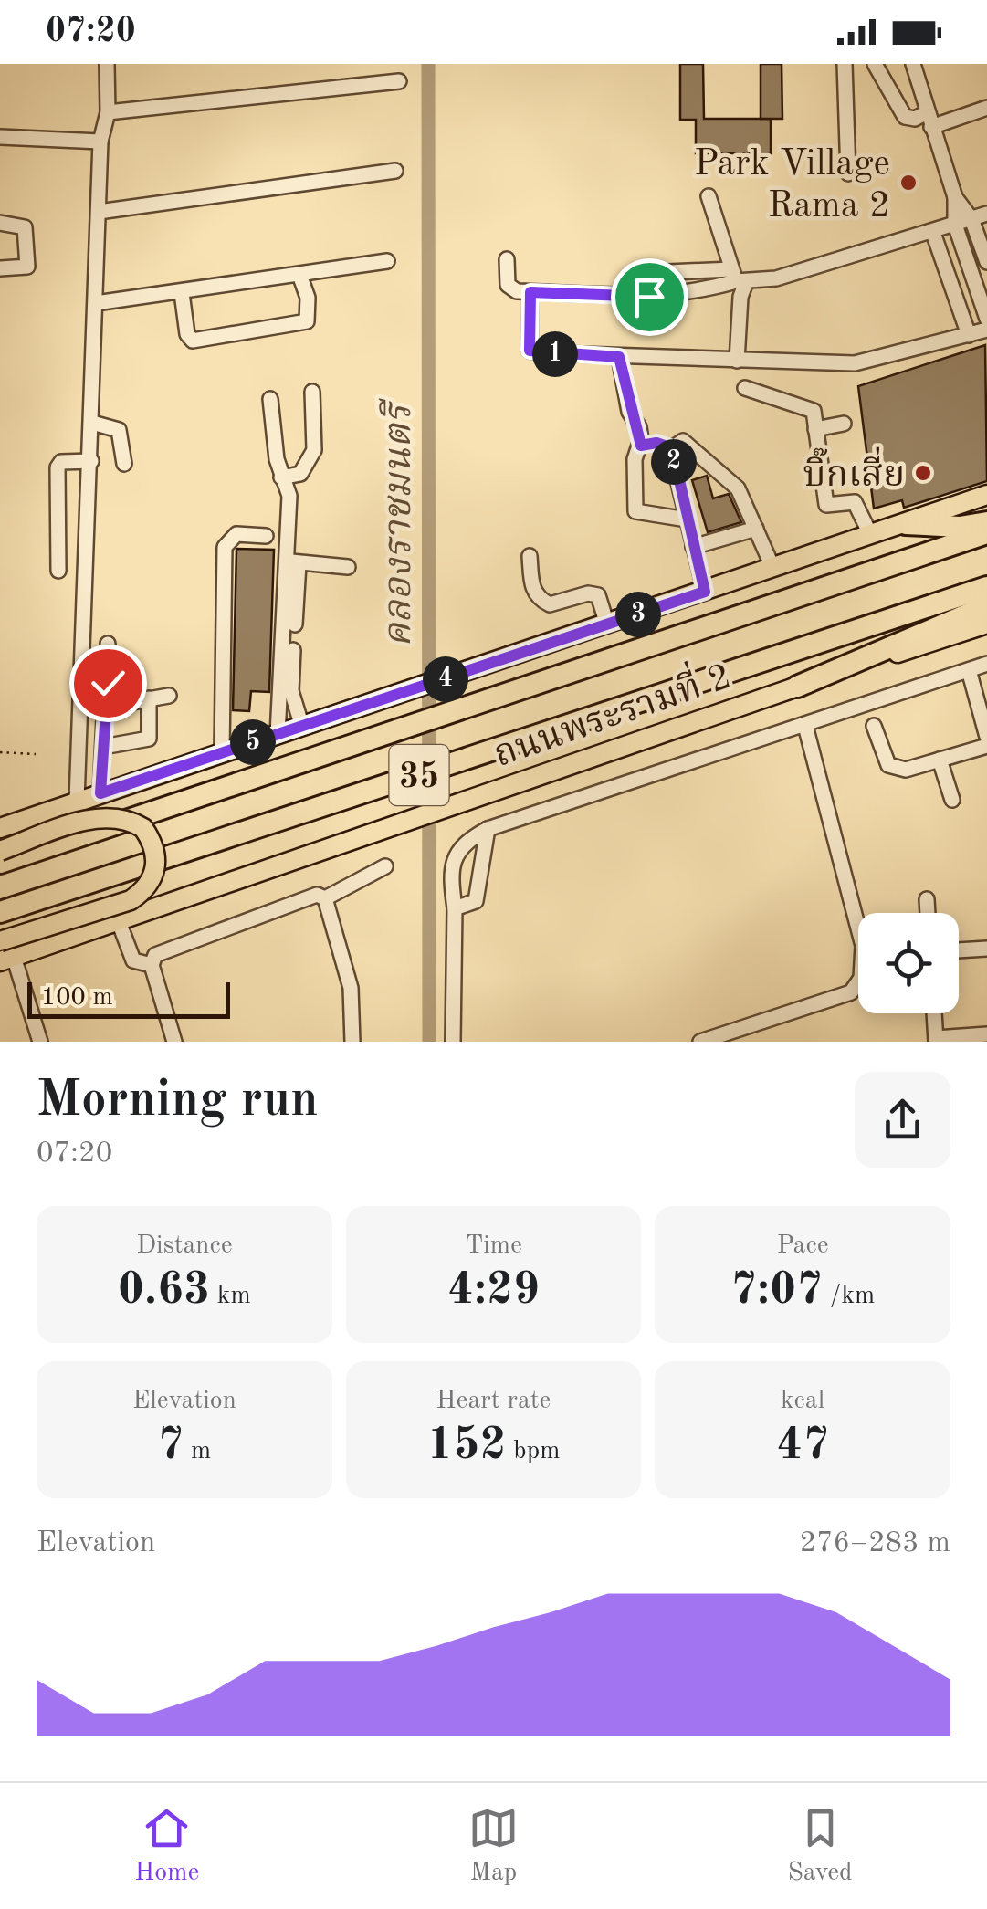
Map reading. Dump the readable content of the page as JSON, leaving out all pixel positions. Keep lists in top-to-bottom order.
{
  "streets": {
    "highway": ["ถนนพระรามที่ 2", "35"]
  },
  "water": ["คลองราชมนตรี"],
  "places": ["Park Village Rama 2", "บิ๊กเสี่ย"],
  "scale_bar": "100 m",
  "page": {
    "status": "07:20",
    "pins": [
      "1",
      "2",
      "3",
      "4",
      "5"
    ],
    "scale": "100 m",
    "heading": ["Morning run", "07:20"],
    "stats": [
      ["Distance", "0.63 km"],
      ["Time", "4:29"],
      ["Pace", "7:07 /km"],
      ["Elevation", "7 m"],
      ["Heart rate", "152 bpm"],
      ["kcal", "47"]
    ],
    "chart": ["Elevation", "276–283 m"],
    "tabs": ["Home", "Map", "Saved"]
  }
}
